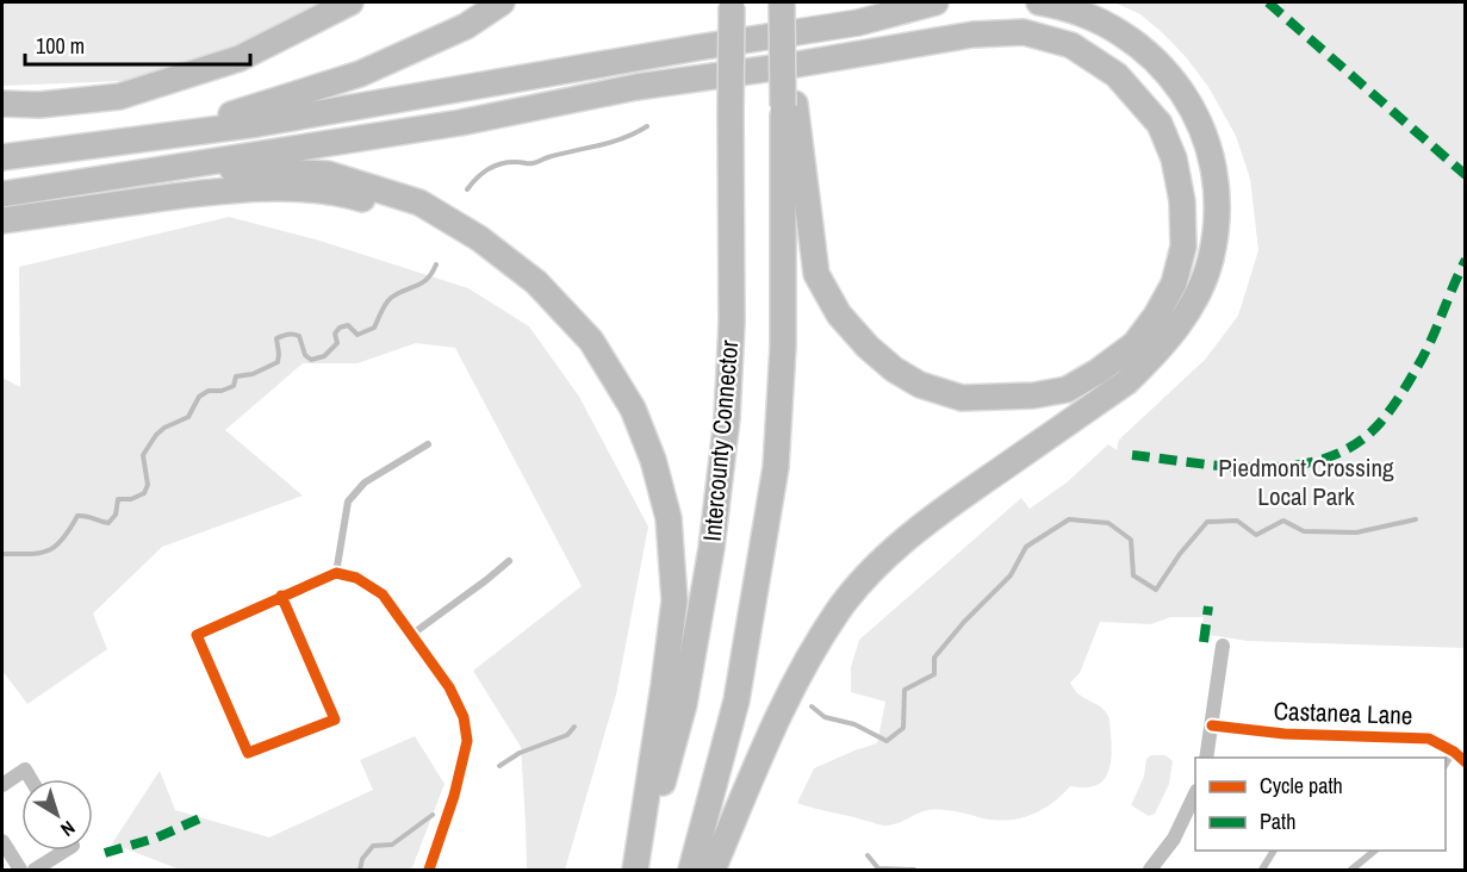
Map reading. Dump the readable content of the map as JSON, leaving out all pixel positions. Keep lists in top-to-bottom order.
{
  "streets": {
    "highway": ["Intercounty Connector"],
    "street": ["Castanea Lane"]
  },
  "parks": ["Piedmont Crossing Local Park"],
  "legend": ["Cycle path", "Path"],
  "scale_bar": "100 m",
  "north": "bottom right"
}
